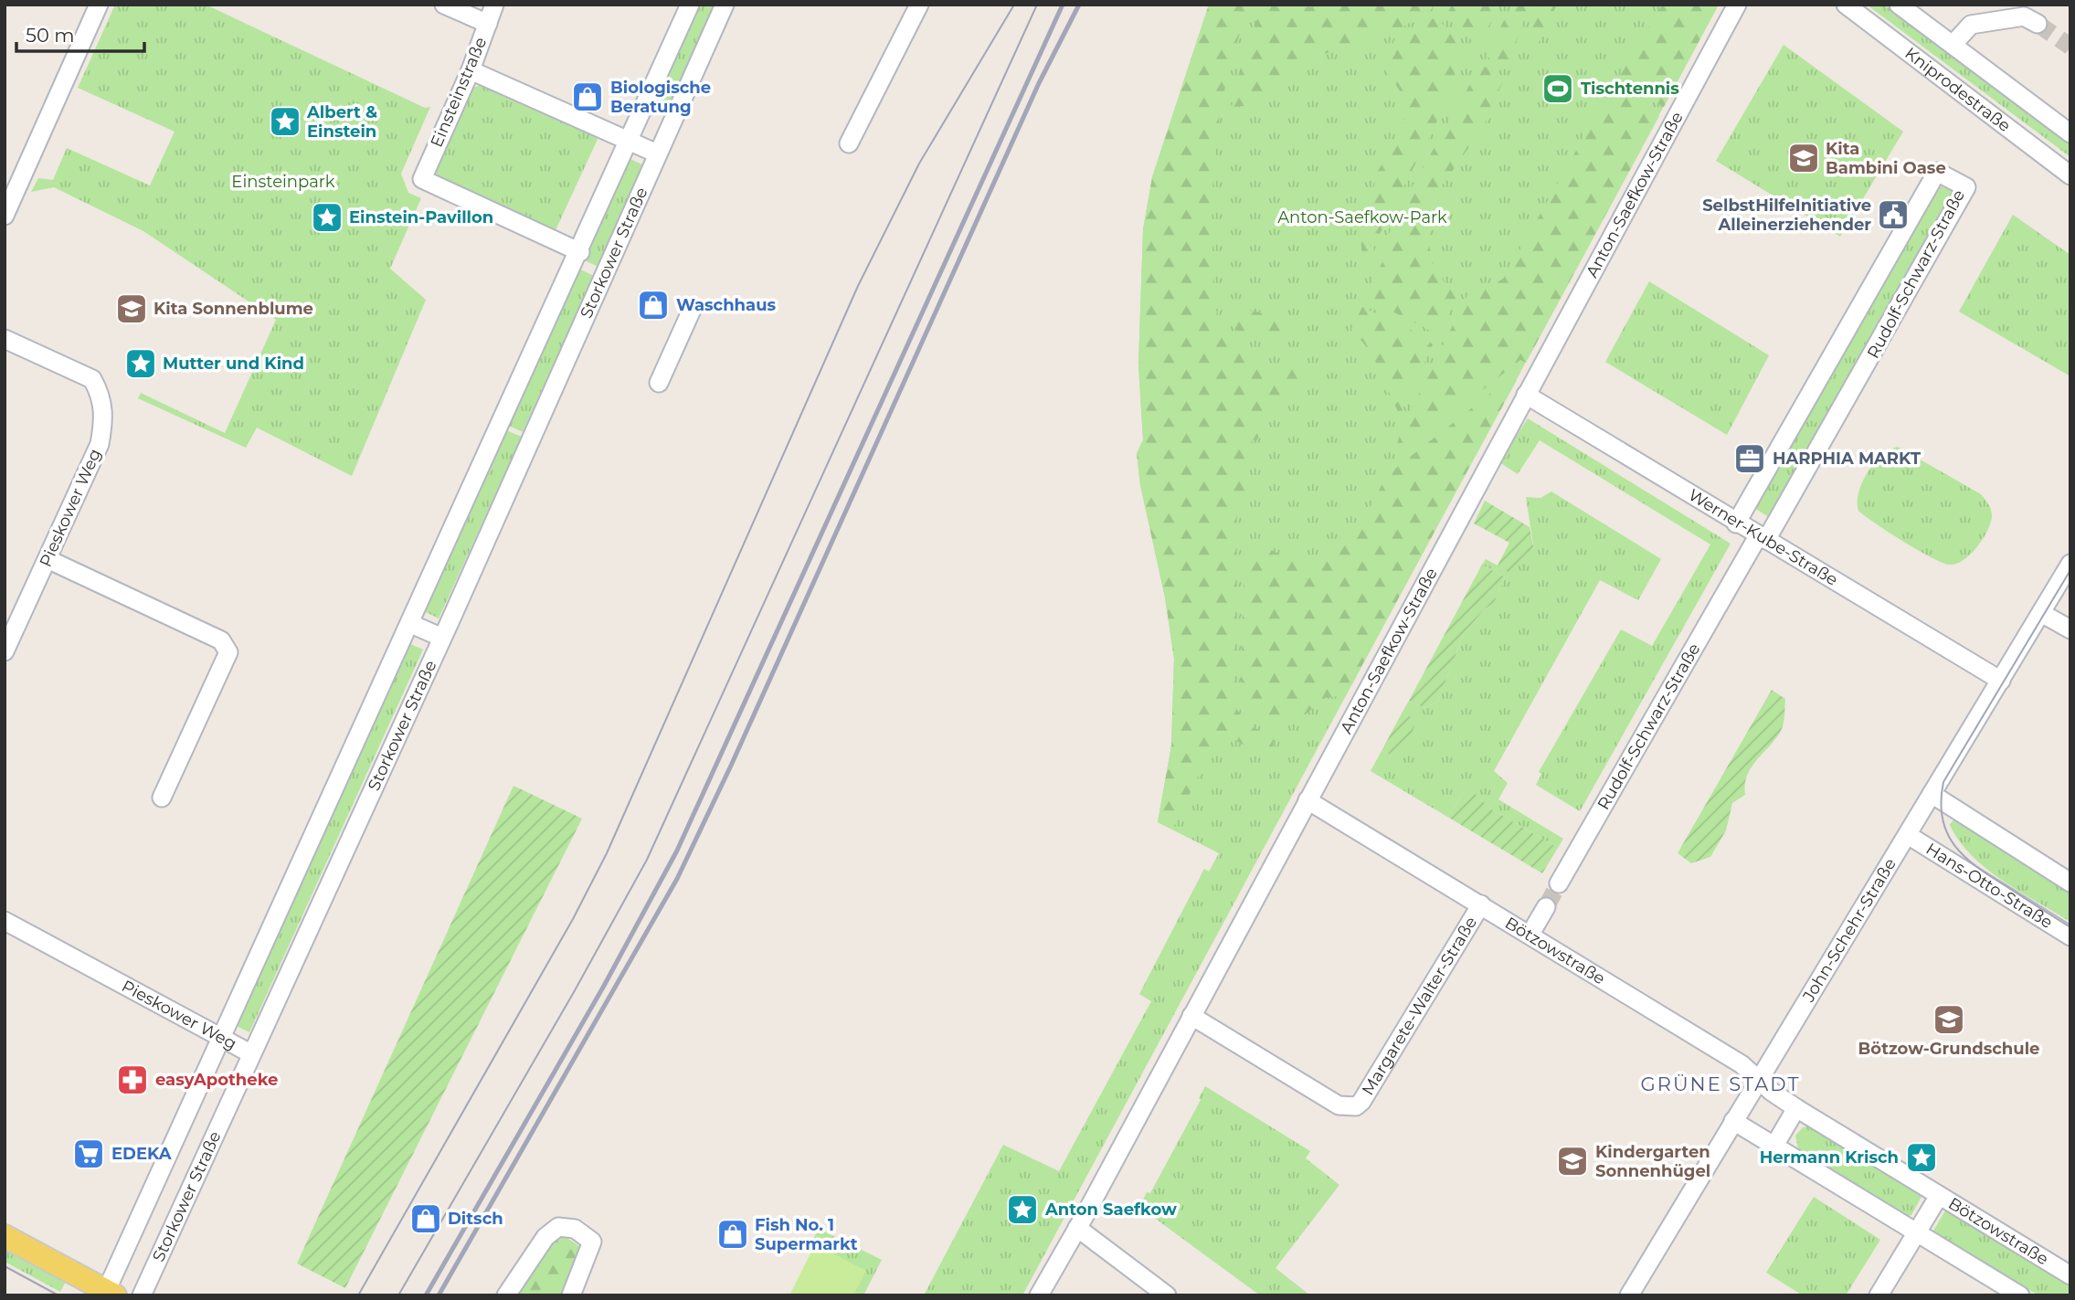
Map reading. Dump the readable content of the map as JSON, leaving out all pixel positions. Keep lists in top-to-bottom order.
{
  "streets": {
    "street": [
      "Kniprodestraße",
      "Einsteinstraße",
      "Anton-Saefkow-Straße",
      "Storkower Straße",
      "Rudolf-Schwarz-Straße",
      "Pieskower Weg",
      "Werner-Kube-Straße",
      "Hans-Otto-Straße",
      "John-Schehr-Straße",
      "Bötzowstraße",
      "Margarete-Walter-Straße"
    ]
  },
  "crossings": [
    ["Einsteinstraße", "Storkower Straße"],
    ["Anton-Saefkow-Straße", "Werner-Kube-Straße"],
    ["Anton-Saefkow-Straße", "Bötzowstraße"],
    ["Anton-Saefkow-Straße", "Margarete-Walter-Straße"],
    ["Storkower Straße", "Pieskower Weg"],
    ["Rudolf-Schwarz-Straße", "Werner-Kube-Straße"],
    ["Werner-Kube-Straße", "John-Schehr-Straße"],
    ["Hans-Otto-Straße", "John-Schehr-Straße"],
    ["John-Schehr-Straße", "Bötzowstraße"],
    ["Bötzowstraße", "Margarete-Walter-Straße"]
  ],
  "districts": ["GRÜNE STADT"],
  "parks": ["Einsteinpark", "Anton-Saefkow-Park"],
  "places": {
    "sports": ["Tischtennis"],
    "shop": [
      "Biologische Beratung",
      "Waschhaus",
      "Ditsch",
      "Fish No. 1 Supermarkt"
    ],
    "place": [
      "Albert & Einstein",
      "Einstein-Pavillon",
      "Mutter und Kind",
      "Hermann Krisch",
      "Anton Saefkow"
    ],
    "school or university": [
      "Kita Bambini Oase",
      "Kita Sonnenblume",
      "Bötzow-Grundschule",
      "Kindergarten Sonnenhügel"
    ],
    "public building": ["SelbstHilfeInitiative Alleinerziehender"],
    "office": ["HARPHIA MARKT"],
    "pharmacy": ["easyApotheke"],
    "supermarket": ["EDEKA"]
  },
  "scale_bar": "50 m"
}
